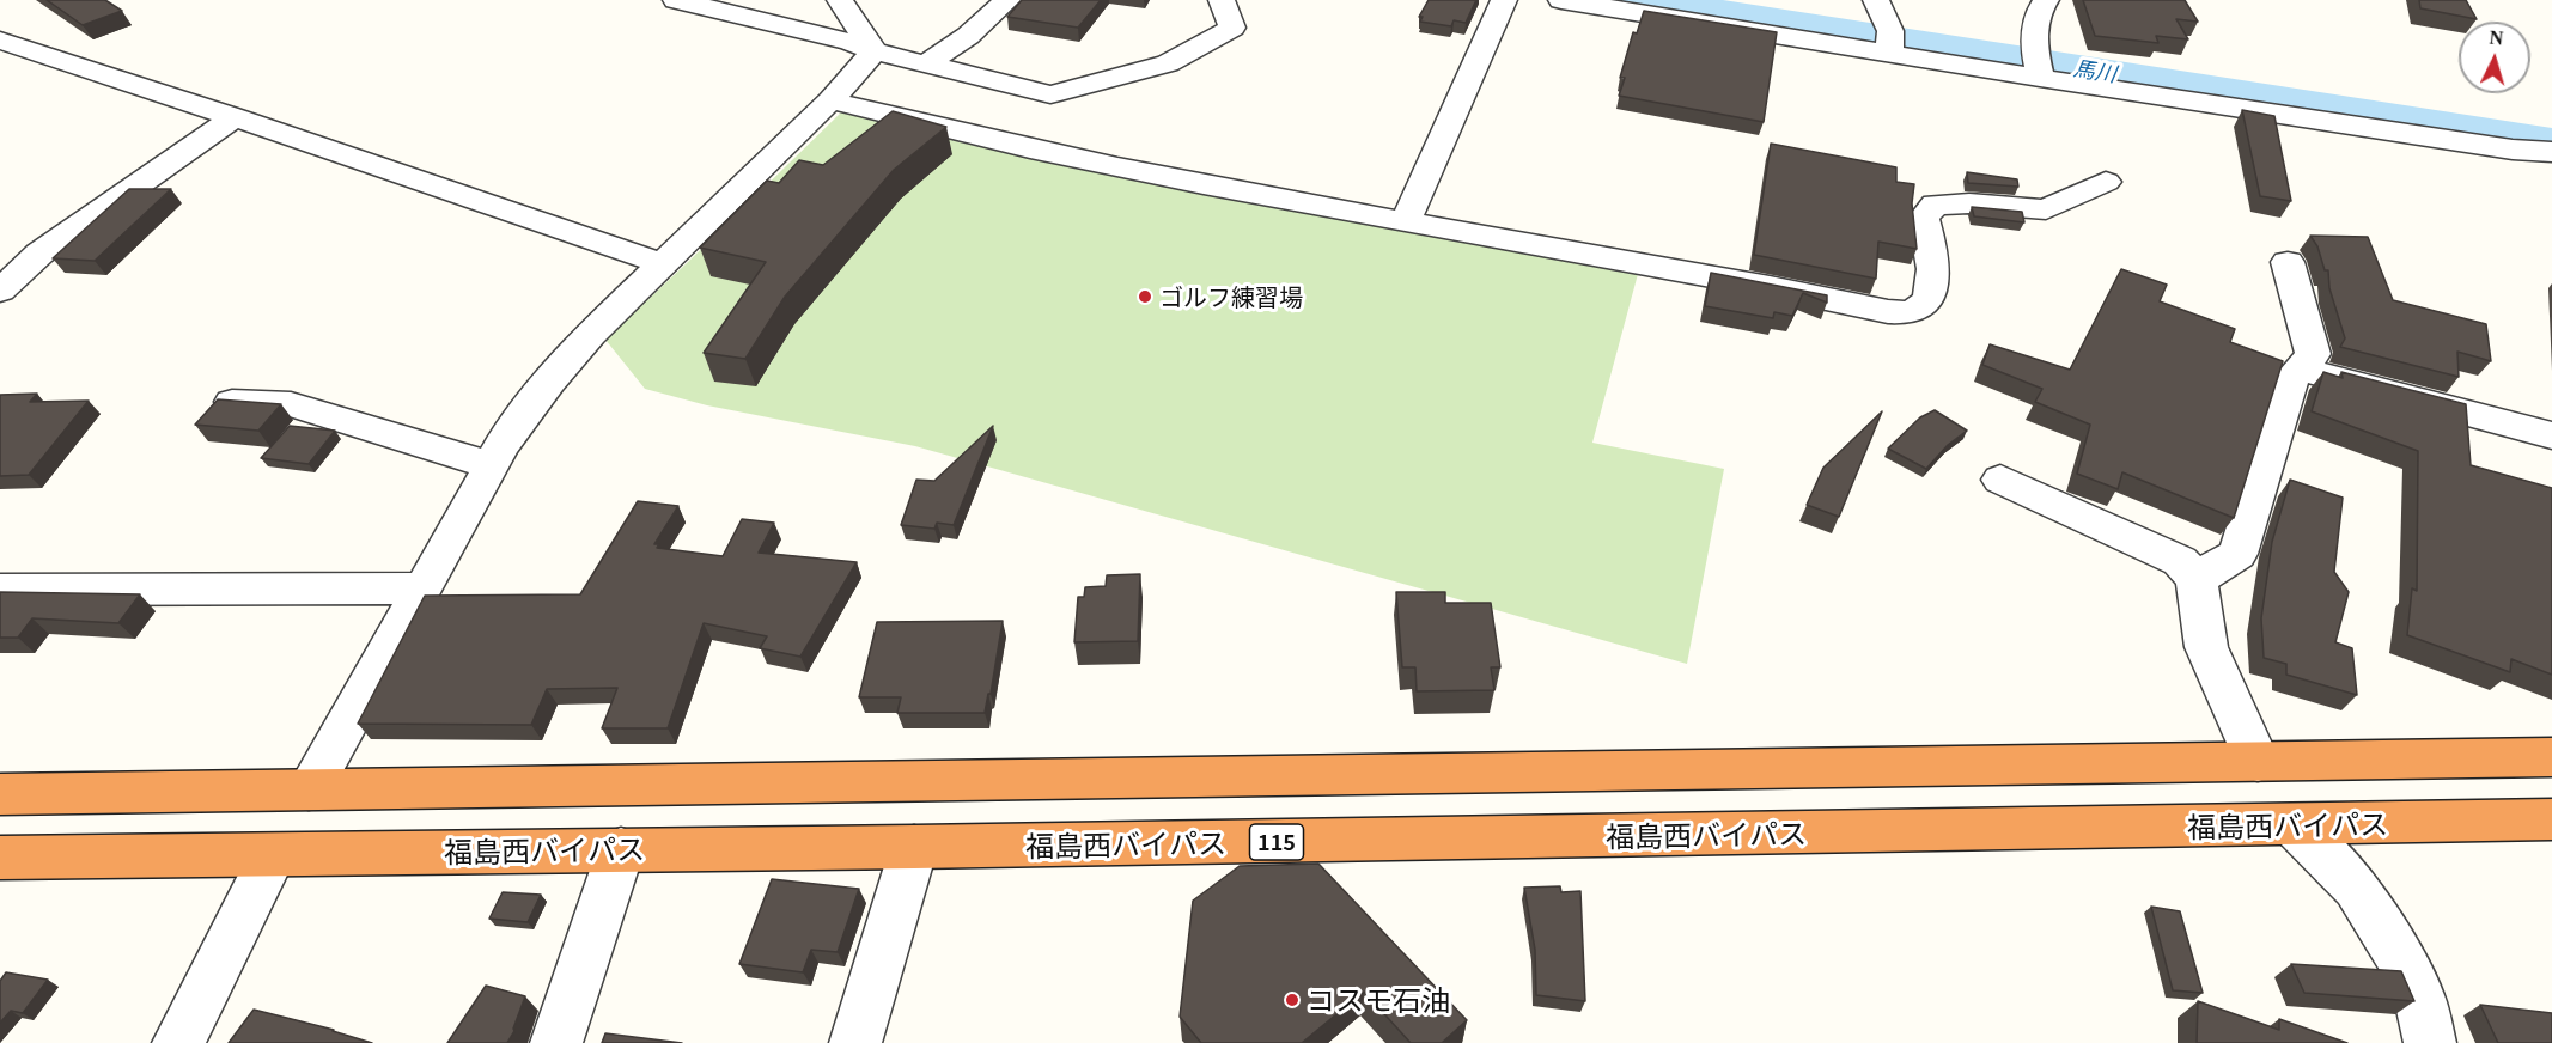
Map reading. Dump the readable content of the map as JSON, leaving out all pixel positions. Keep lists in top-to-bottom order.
{
  "streets": {
    "highway": ["福島西バイパス", "115"]
  },
  "water": ["馬川"],
  "places": ["ゴルフ練習場", "コスモ石油"],
  "north": "top"
}
